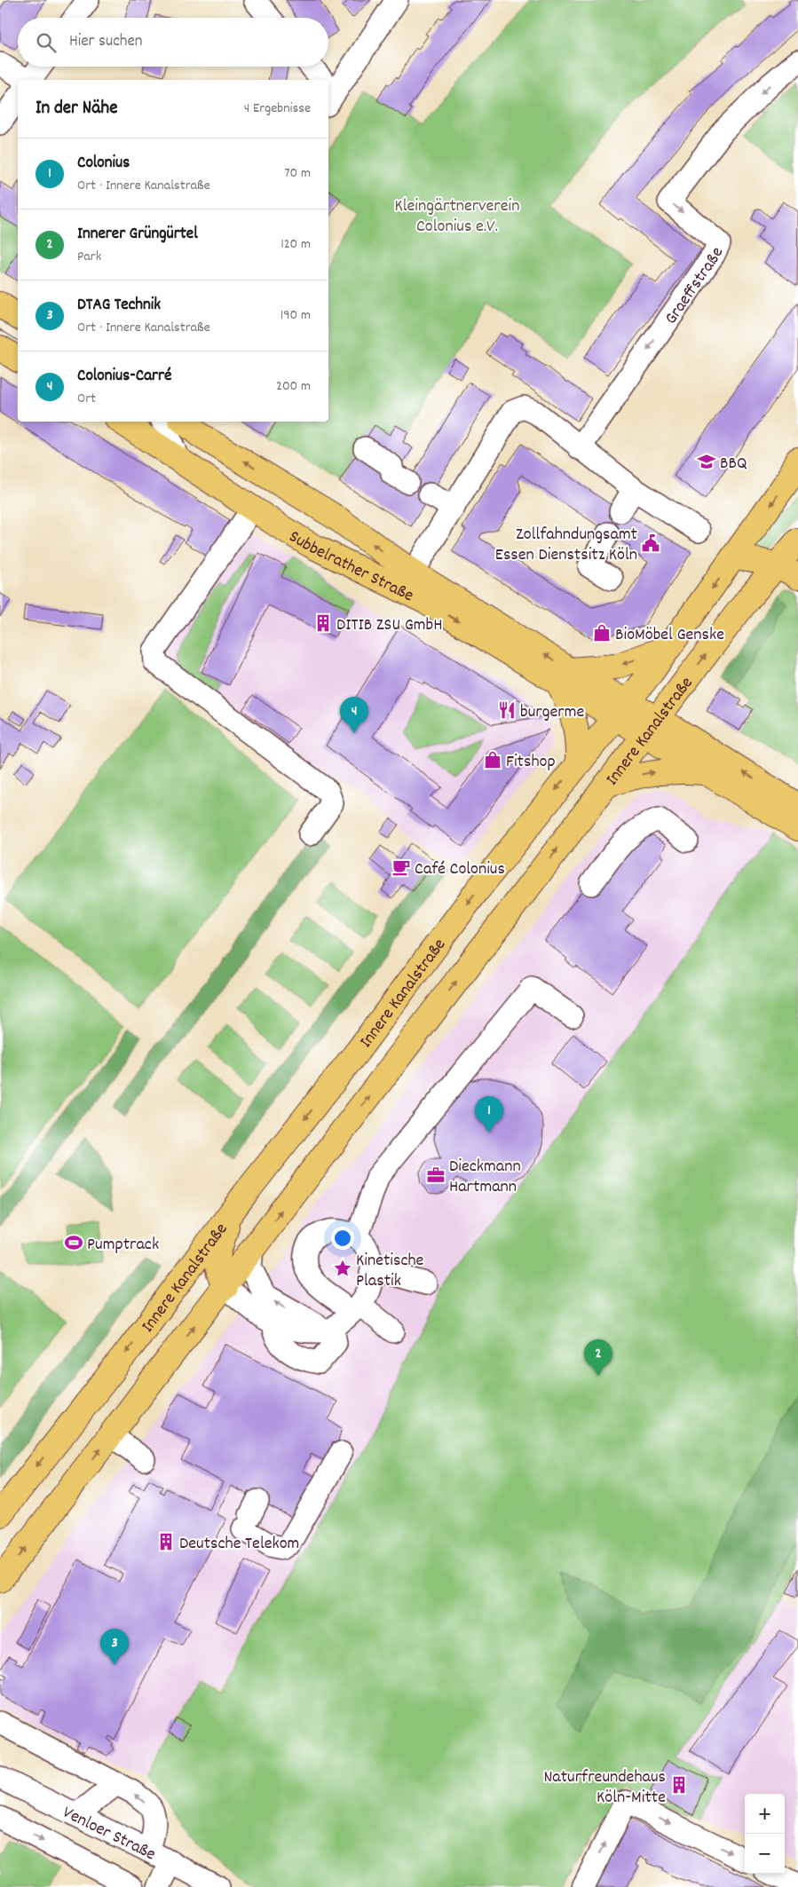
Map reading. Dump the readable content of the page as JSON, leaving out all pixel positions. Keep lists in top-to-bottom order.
{
  "streets": {
    "main road": ["Subbelrather Straße", "Innere Kanalstraße"],
    "street": ["Graeffstraße", "Venloer Straße"]
  },
  "crossings": [
    ["Subbelrather Straße", "Innere Kanalstraße"]
  ],
  "one_way": ["Graeffstraße"],
  "parks": ["Kleingärtnerverein Colonius e.V."],
  "places": {
    "school or university": ["BBQ"],
    "public building": ["Zollfahndungsamt Essen Dienstsitz Köln"],
    "building": ["DITIB ZSU GmbH", "Deutsche Telekom", "Naturfreundehaus Köln-Mitte"],
    "shop": ["BioMöbel Genske", "Fitshop"],
    "restaurant": ["burgerme"],
    "cafe": ["Café Colonius"],
    "office": ["Dieckmann Hartmann"],
    "sports": ["Pumptrack"],
    "place": ["Kinetische Plastik"]
  },
  "page": {
    "search": "Hier suchen",
    "heading": ["In der Nähe", "4 Ergebnisse"],
    "list": [
      {
        "mark": "1",
        "name": "Colonius",
        "note": "Ort · Innere Kanalstraße",
        "value": "70 m"
      },
      {
        "mark": "2",
        "name": "Innerer Grüngürtel",
        "note": "Park",
        "value": "120 m"
      },
      {
        "mark": "3",
        "name": "DTAG Technik",
        "note": "Ort · Innere Kanalstraße",
        "value": "190 m"
      },
      {
        "mark": "4",
        "name": "Colonius-Carré",
        "note": "Ort",
        "value": "200 m"
      }
    ],
    "pins": [
      "4",
      "1",
      "2",
      "3"
    ],
    "map_buttons": ["+", "−"]
  }
}
